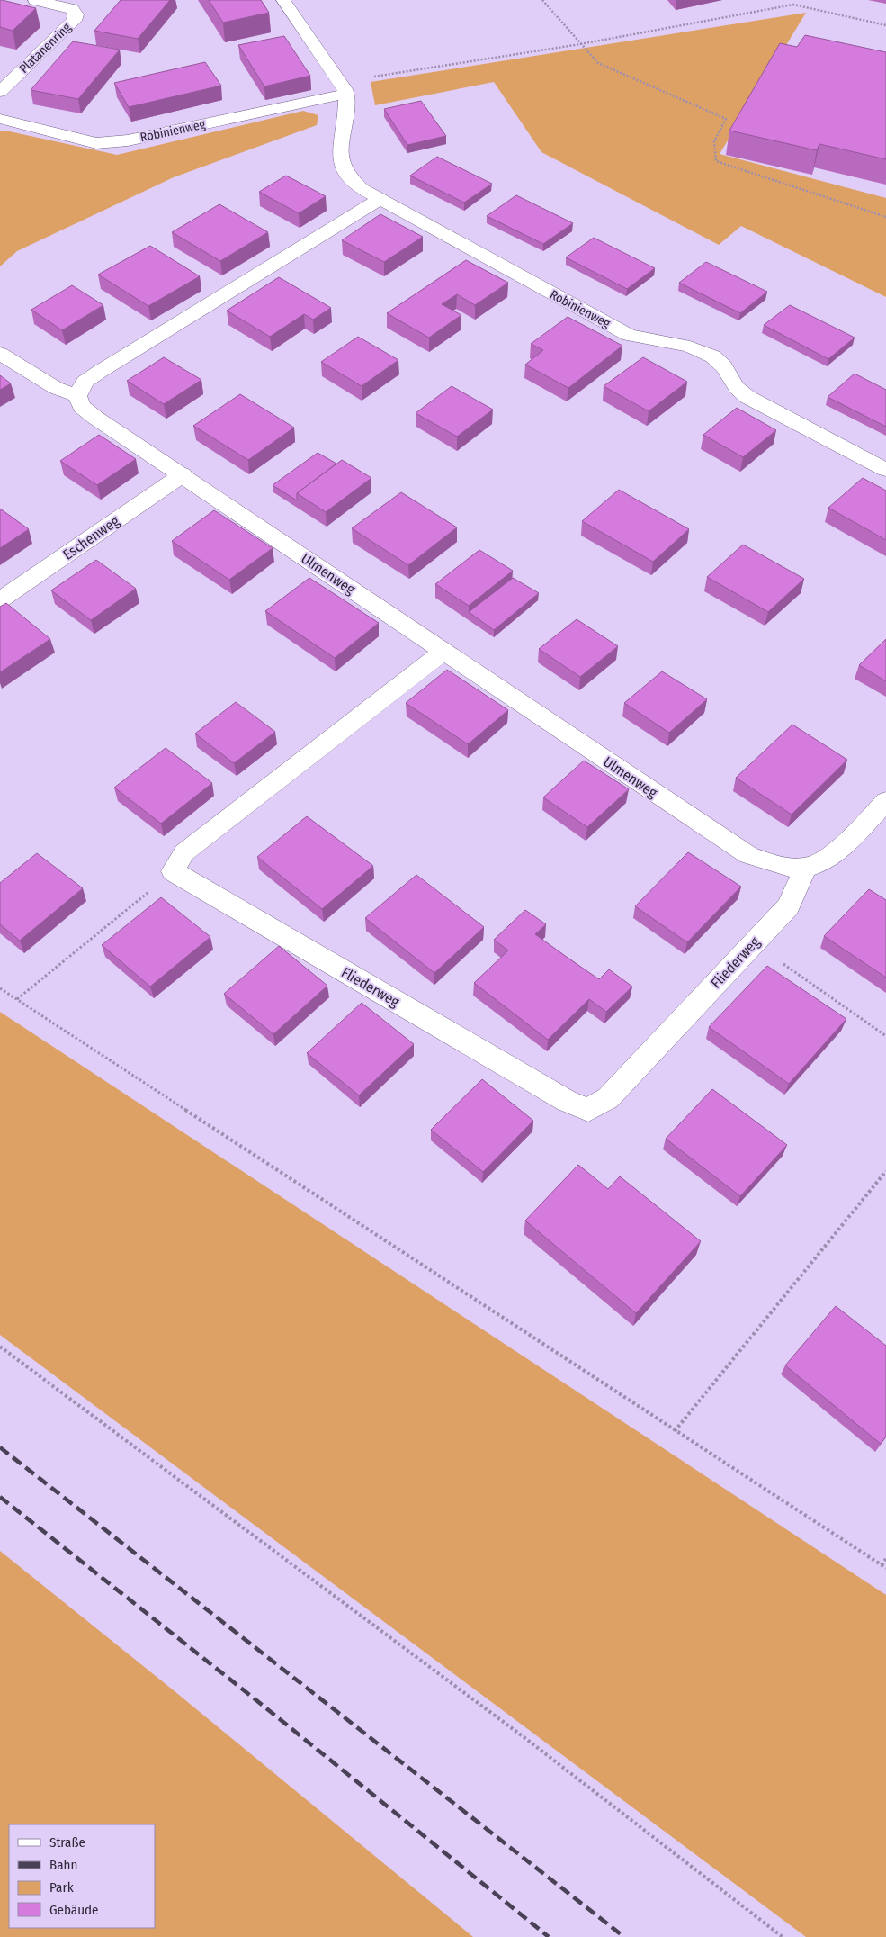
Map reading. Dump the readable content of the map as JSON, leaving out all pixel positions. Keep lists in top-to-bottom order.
{
  "streets": {
    "street": [
      "Platanenring",
      "Robinienweg",
      "Eschenweg",
      "Ulmenweg",
      "Fliederweg"
    ]
  },
  "crossings": [
    ["Eschenweg", "Ulmenweg"],
    ["Ulmenweg", "Fliederweg"]
  ],
  "legend": [
    "Straße",
    "Bahn",
    "Park",
    "Gebäude"
  ]
}
